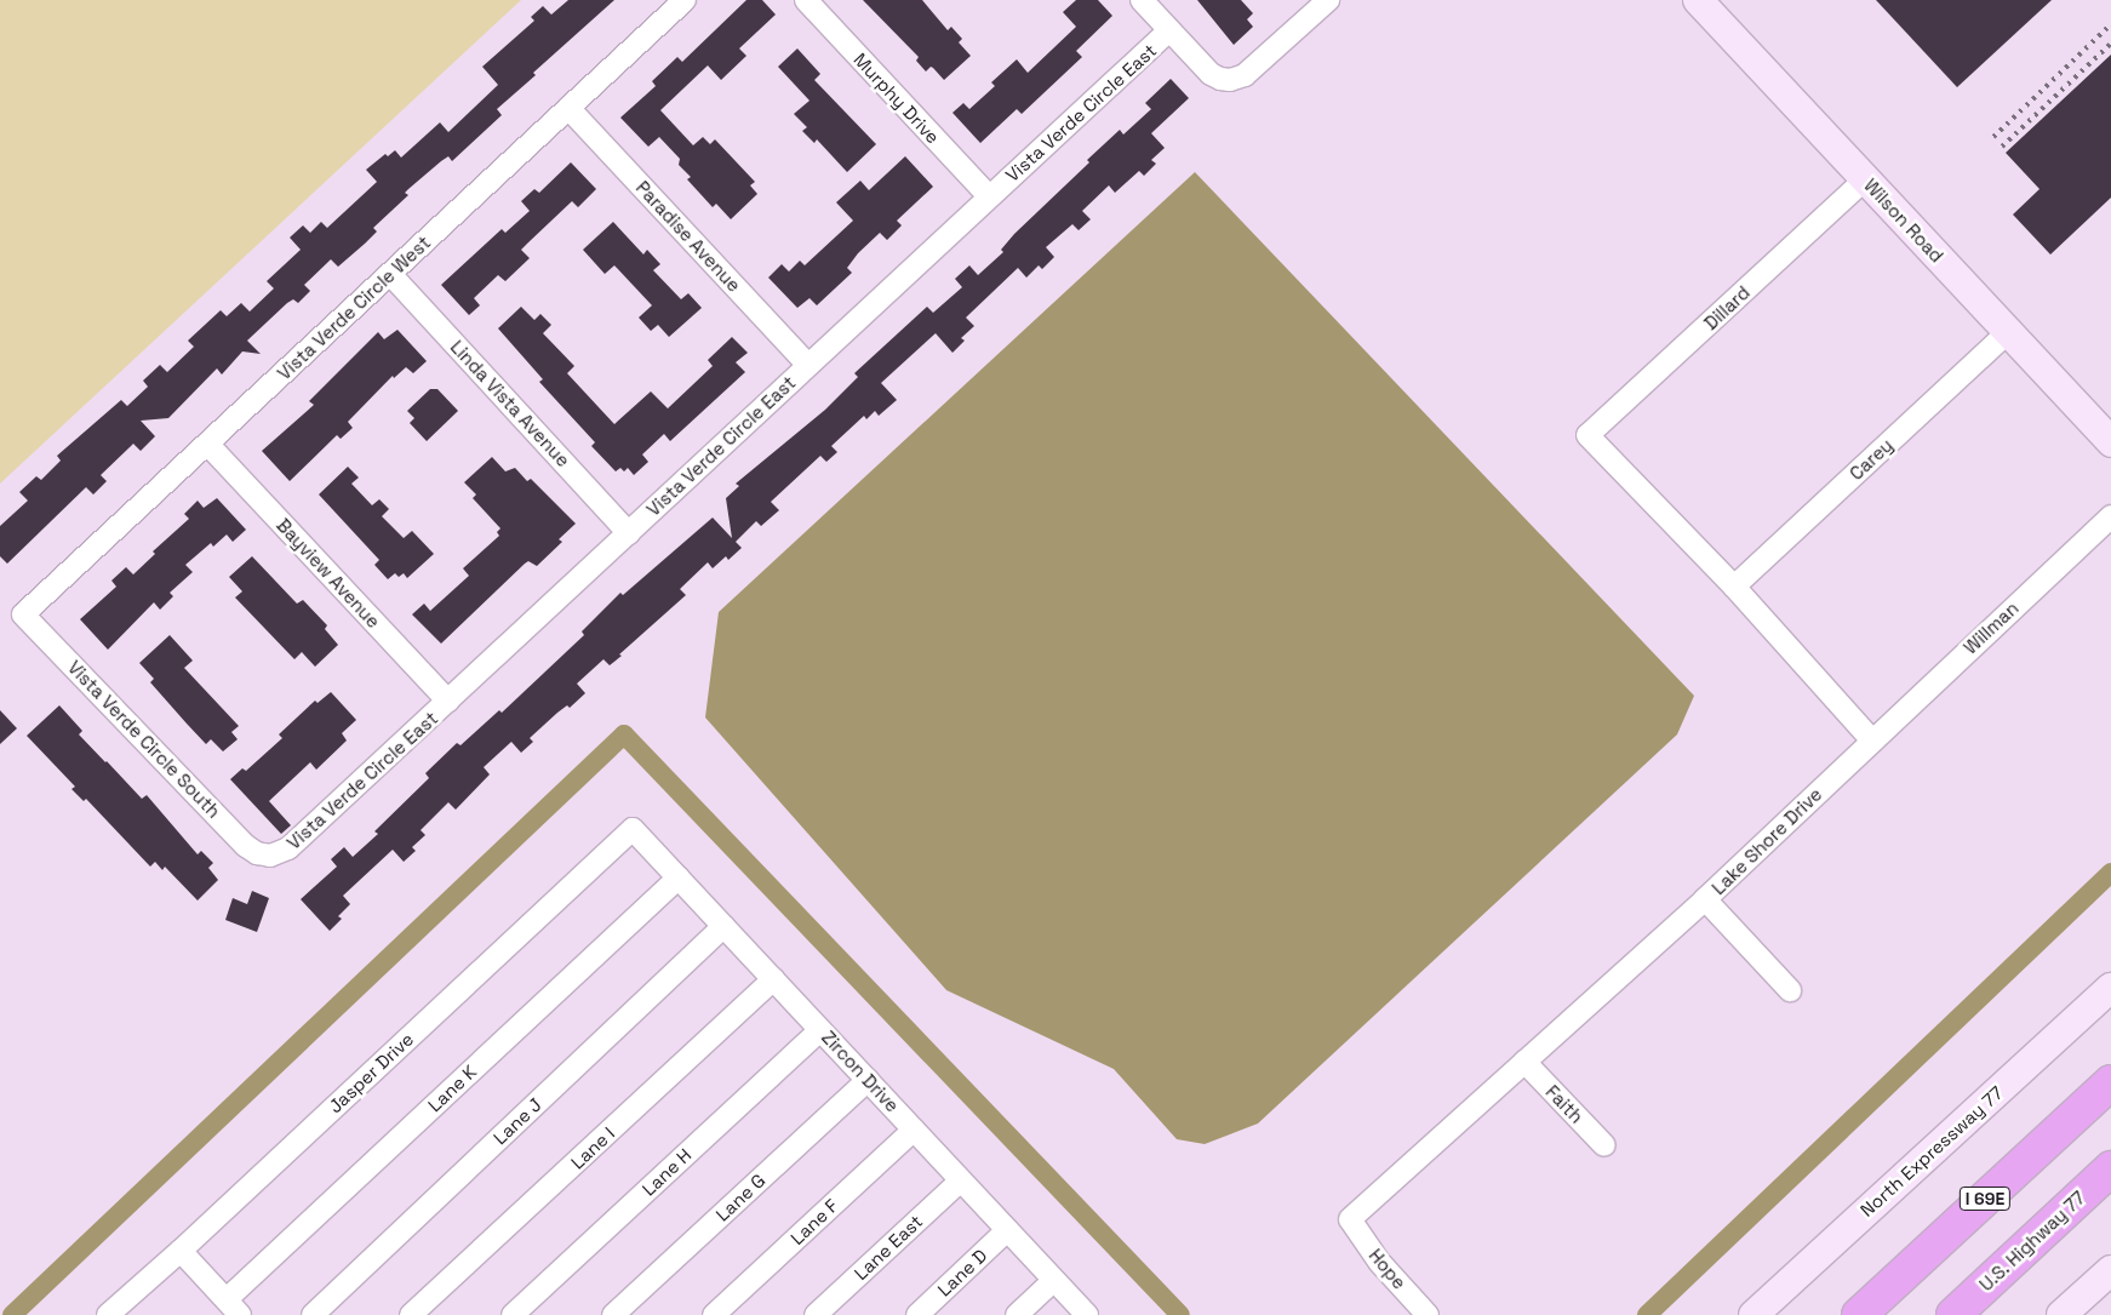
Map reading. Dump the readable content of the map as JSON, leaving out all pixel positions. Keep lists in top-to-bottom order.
{
  "streets": {
    "highway": ["I 69E", "U.S. Highway 77"],
    "main road": ["Wilson Road", "North Expressway 77"],
    "street": [
      "Murphy Drive",
      "Vista Verde Circle East",
      "Paradise Avenue",
      "Vista Verde Circle West",
      "Dillard",
      "Linda Vista Avenue",
      "Carey",
      "Bayview Avenue",
      "Willman",
      "Vista Verde Circle South",
      "Lake Shore Drive",
      "Zircon Drive",
      "Jasper Drive",
      "Lane K",
      "Faith",
      "Lane J",
      "Lane I",
      "Lane H",
      "Lane G",
      "Lane F",
      "Lane East",
      "Hope",
      "Lane D"
    ]
  },
  "crossings": [
    ["Murphy Drive", "Vista Verde Circle East"],
    ["Vista Verde Circle East", "Paradise Avenue"],
    ["Vista Verde Circle East", "Linda Vista Avenue"],
    ["Vista Verde Circle East", "Bayview Avenue"],
    ["Vista Verde Circle East", "Vista Verde Circle South"],
    ["Wilson Road", "Dillard"],
    ["Wilson Road", "Carey"],
    ["Paradise Avenue", "Vista Verde Circle West"],
    ["Vista Verde Circle West", "Linda Vista Avenue"],
    ["Vista Verde Circle West", "Bayview Avenue"],
    ["Vista Verde Circle West", "Vista Verde Circle South"],
    ["Dillard", "Carey"],
    ["Willman", "Lake Shore Drive"],
    ["Lake Shore Drive", "Faith"],
    ["Lake Shore Drive", "Hope"],
    ["Zircon Drive", "Jasper Drive"],
    ["Zircon Drive", "Lane K"],
    ["Zircon Drive", "Lane J"],
    ["Zircon Drive", "Lane I"],
    ["Zircon Drive", "Lane H"],
    ["Zircon Drive", "Lane G"],
    ["Zircon Drive", "Lane F"],
    ["Zircon Drive", "Lane East"],
    ["Zircon Drive", "Lane D"]
  ]
}
